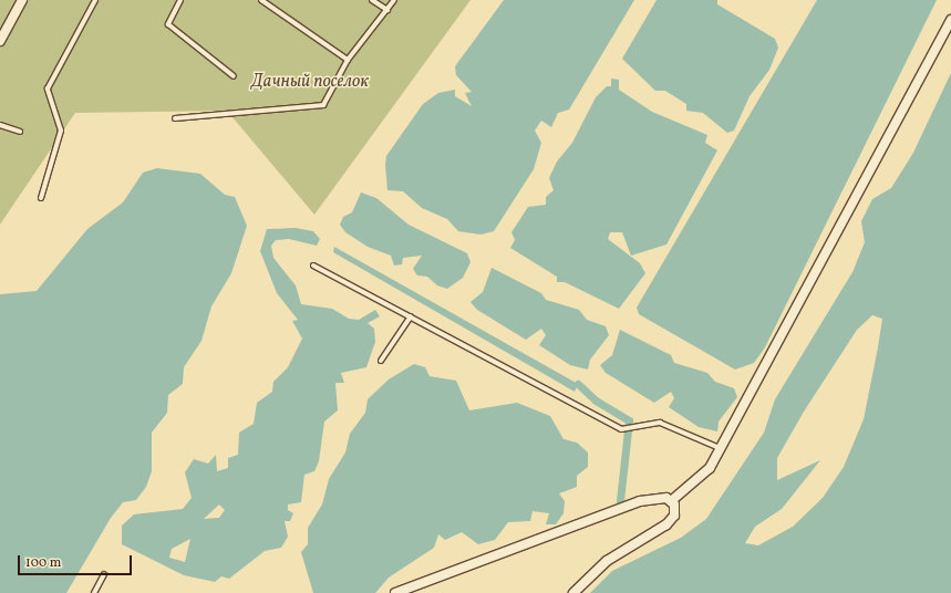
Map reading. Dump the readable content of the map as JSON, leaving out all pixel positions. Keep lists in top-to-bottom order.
{
  "parks": ["Дачный поселок"],
  "scale_bar": "100 m"
}
